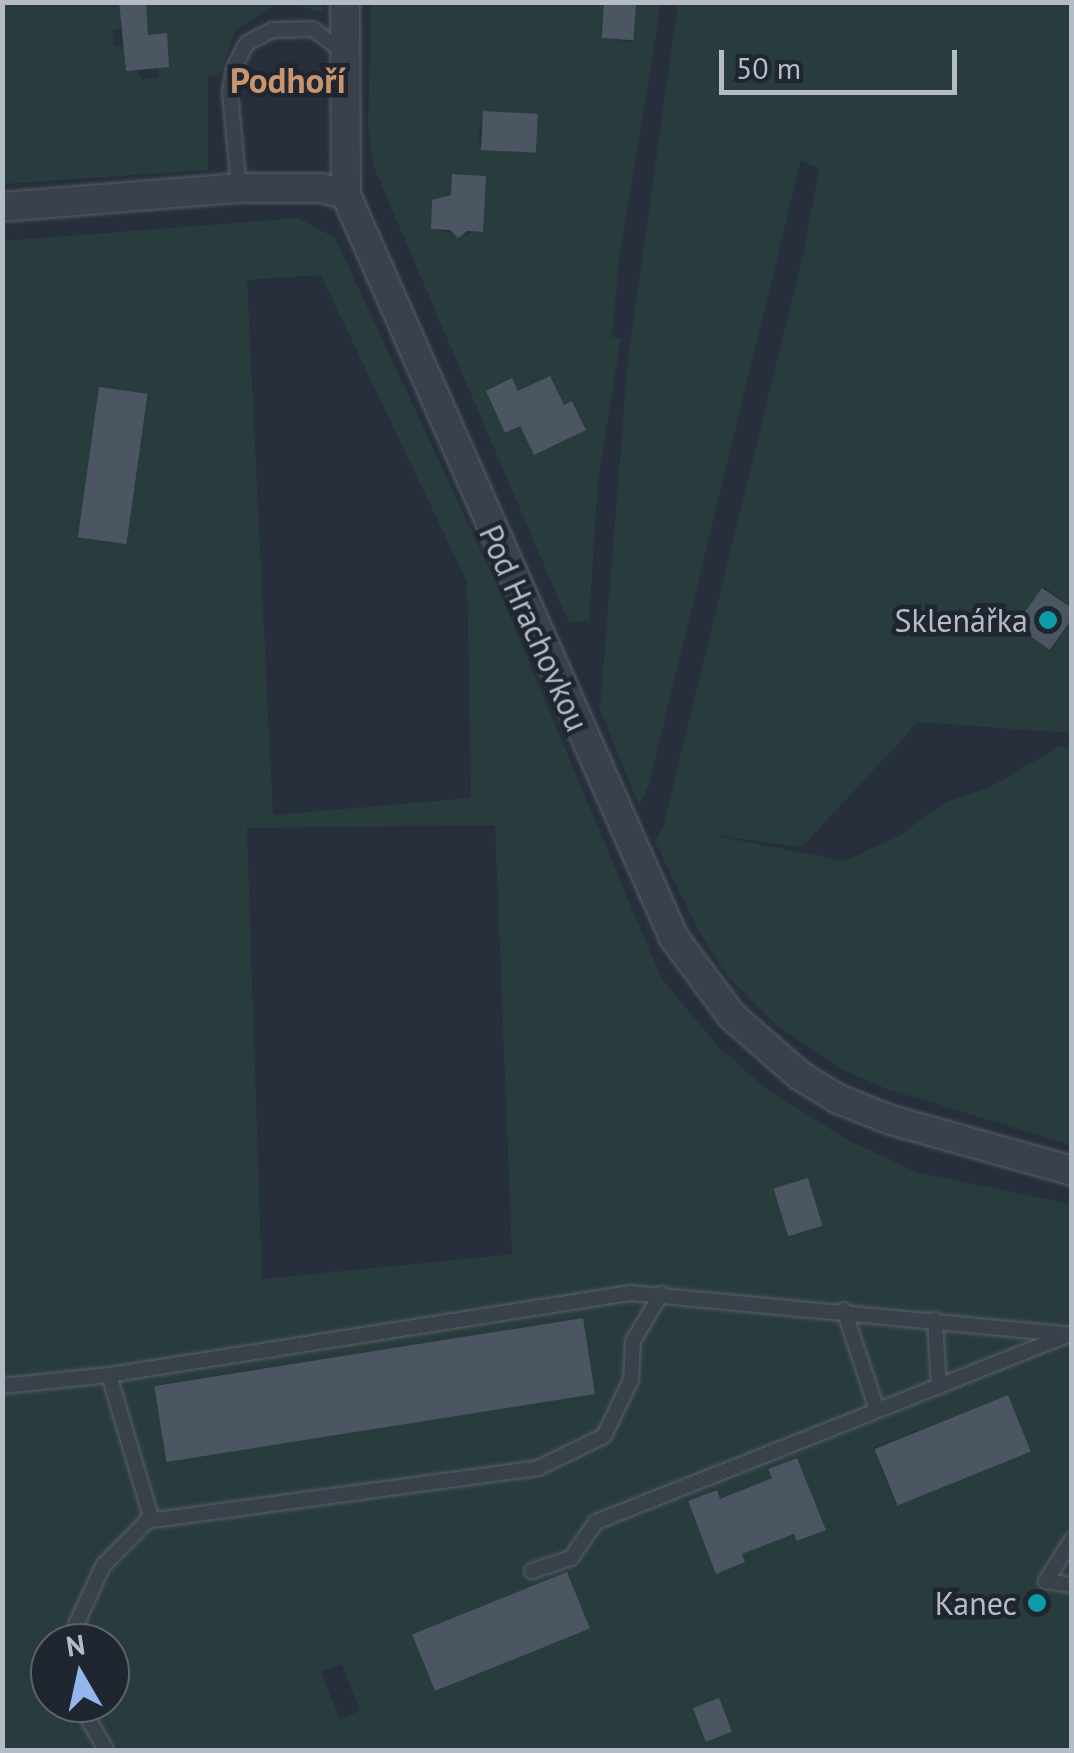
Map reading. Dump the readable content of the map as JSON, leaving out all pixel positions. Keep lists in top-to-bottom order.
{
  "streets": {
    "street": ["Pod Hrachovkou"]
  },
  "districts": ["Podhoří"],
  "places": ["Sklenářka", "Kanec"],
  "scale_bar": "50 m",
  "north": "top"
}
